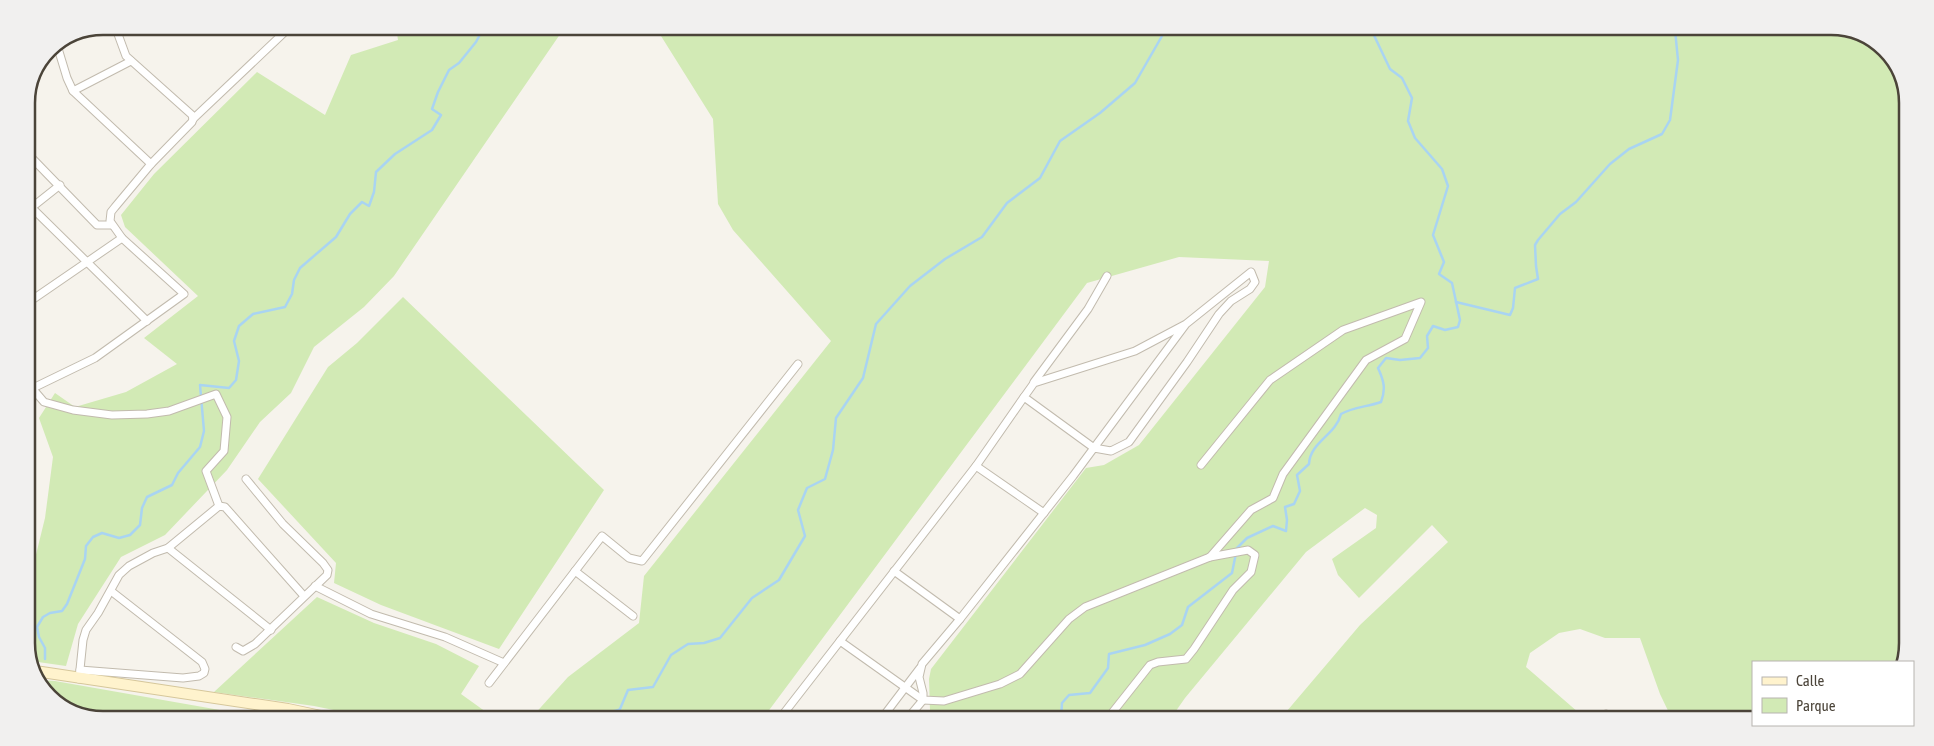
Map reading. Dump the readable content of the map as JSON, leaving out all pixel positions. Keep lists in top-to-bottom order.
{
  "legend": ["Calle", "Parque"]
}
